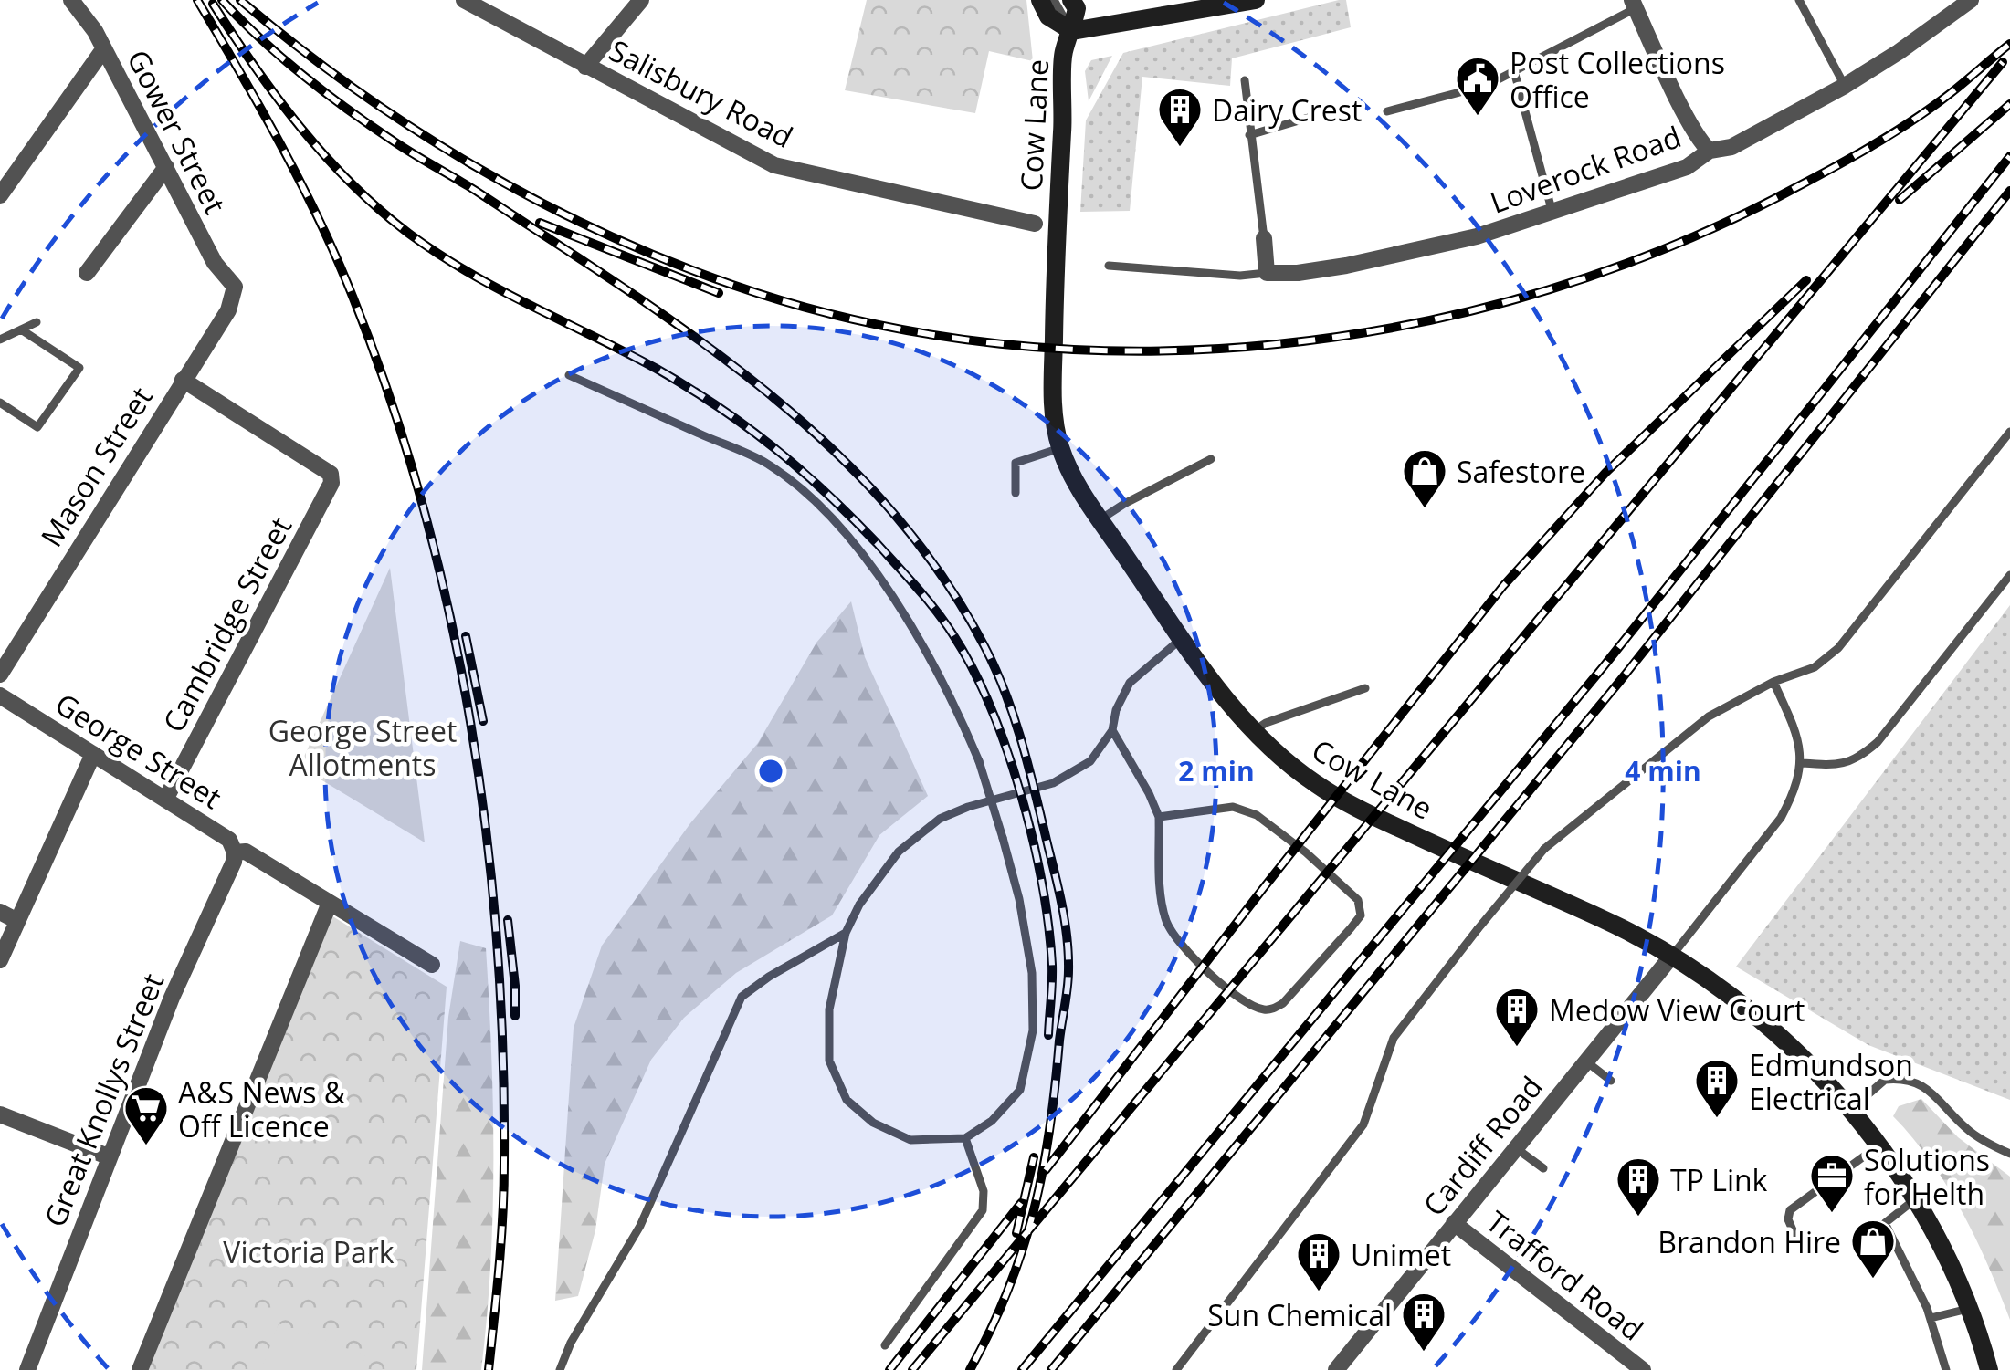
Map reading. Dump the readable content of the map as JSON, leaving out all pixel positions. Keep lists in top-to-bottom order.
{
  "streets": {
    "street": [
      "Salisbury Road",
      "Cow Lane",
      "Gower Street",
      "Loverock Road",
      "Mason Street",
      "Cambridge Street",
      "George Street",
      "Great Knollys Street",
      "Cardiff Road",
      "Trafford Road"
    ]
  },
  "crossings": [
    ["Cow Lane", "Cardiff Road"],
    ["Gower Street", "Mason Street"],
    ["Mason Street", "Cambridge Street"],
    ["Cambridge Street", "George Street"],
    ["George Street", "Great Knollys Street"],
    ["Cardiff Road", "Trafford Road"]
  ],
  "parks": ["George Street Allotments", "Victoria Park"],
  "places": {
    "public building": ["Post Collections Office"],
    "building": [
      "Dairy Crest",
      "Medow View Court",
      "Edmundson Electrical",
      "TP Link",
      "Unimet",
      "Sun Chemical"
    ],
    "shop": ["Safestore", "Brandon Hire"],
    "supermarket": ["A&S News & Off Licence"],
    "office": ["Solutions for Helth"]
  },
  "rings": ["2 min", "4 min"]
}
